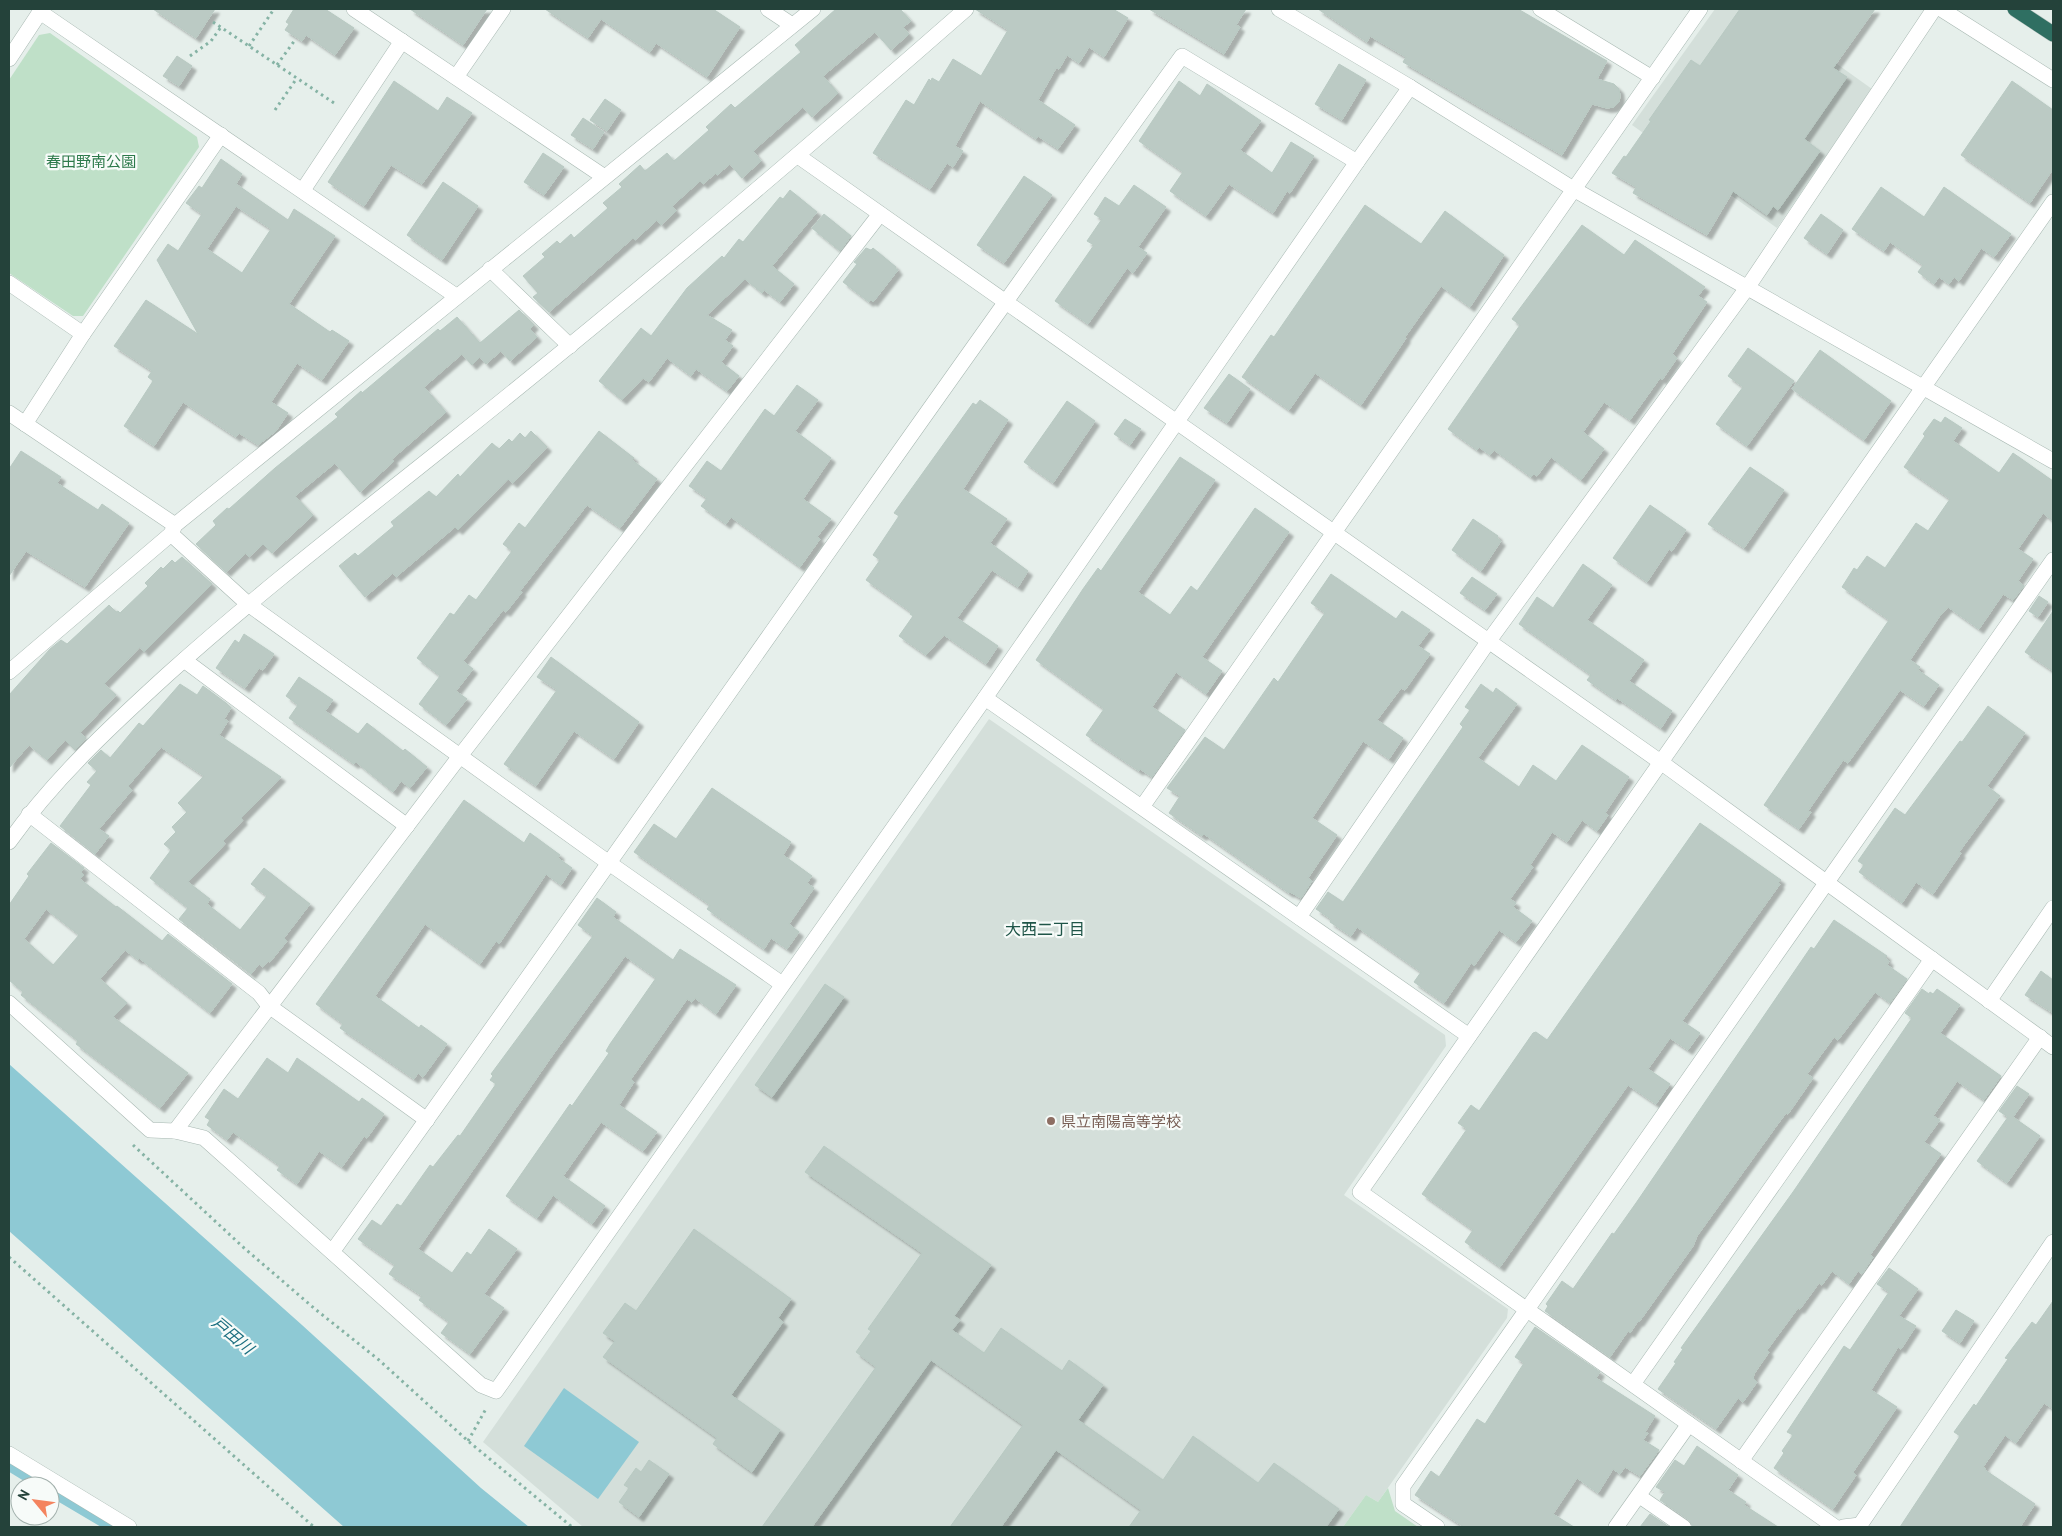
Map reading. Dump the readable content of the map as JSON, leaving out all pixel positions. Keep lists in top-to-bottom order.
{
  "districts": ["大西二丁目"],
  "water": ["戸田川"],
  "parks": ["春田野南公園"],
  "places": ["県立南陽高等学校"],
  "north": "top left"
}
